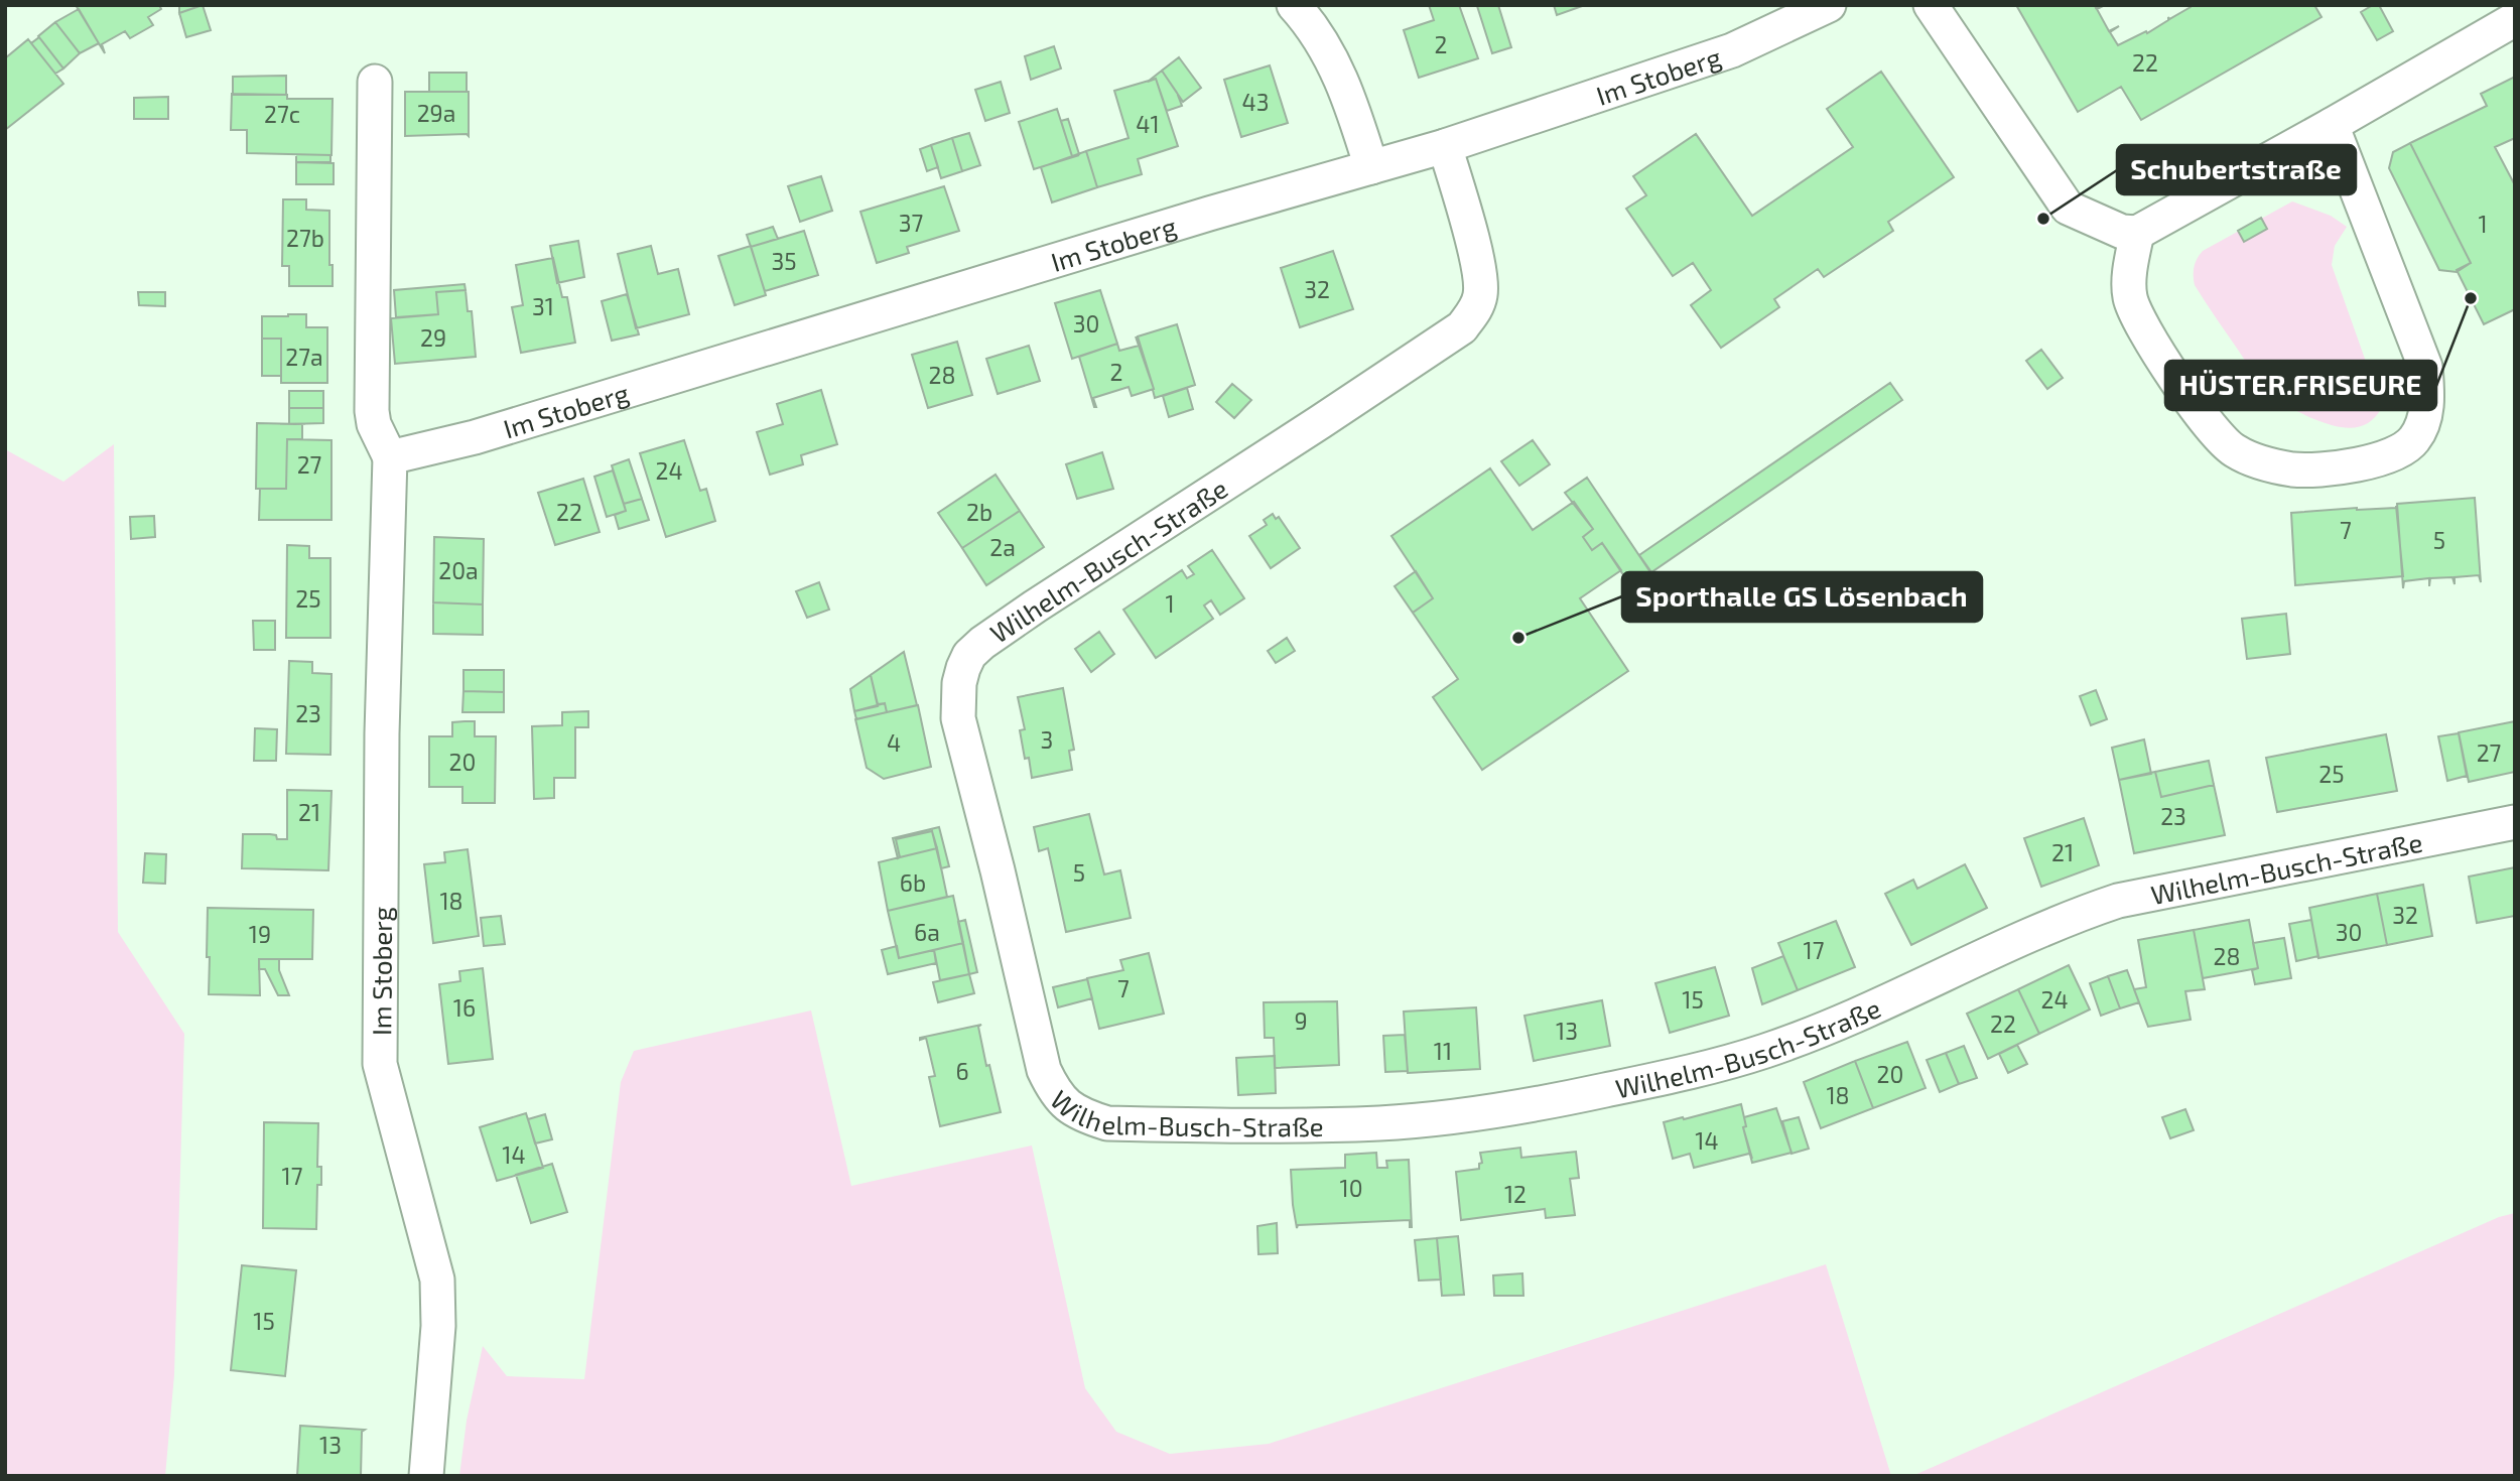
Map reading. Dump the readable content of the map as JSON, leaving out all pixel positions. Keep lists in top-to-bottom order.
{
  "streets": {
    "street": ["Im Stoberg", "Wilhelm-Busch-Straße"]
  },
  "crossings": [
    ["Im Stoberg", "Wilhelm-Busch-Straße"]
  ],
  "places": ["Schubertstraße", "HÜSTER.FRISEURE", "Sporthalle GS Lösenbach"],
  "house_numbers": [
    "2",
    "22",
    "43",
    "29a",
    "27c",
    "41",
    "37",
    "1",
    "27b",
    "35",
    "32",
    "31",
    "30",
    "29",
    "27a",
    "2",
    "28",
    "27",
    "24",
    "22",
    "2b",
    "7",
    "5",
    "2a",
    "20a",
    "25",
    "1",
    "23",
    "3",
    "4",
    "27",
    "20",
    "25",
    "21",
    "23",
    "21",
    "5",
    "6b",
    "18",
    "32",
    "6a",
    "30",
    "19",
    "17",
    "28",
    "7",
    "15",
    "24",
    "16",
    "9",
    "22",
    "13",
    "11",
    "6",
    "20",
    "18",
    "14",
    "14",
    "17",
    "10",
    "12",
    "15",
    "13"
  ]
}
